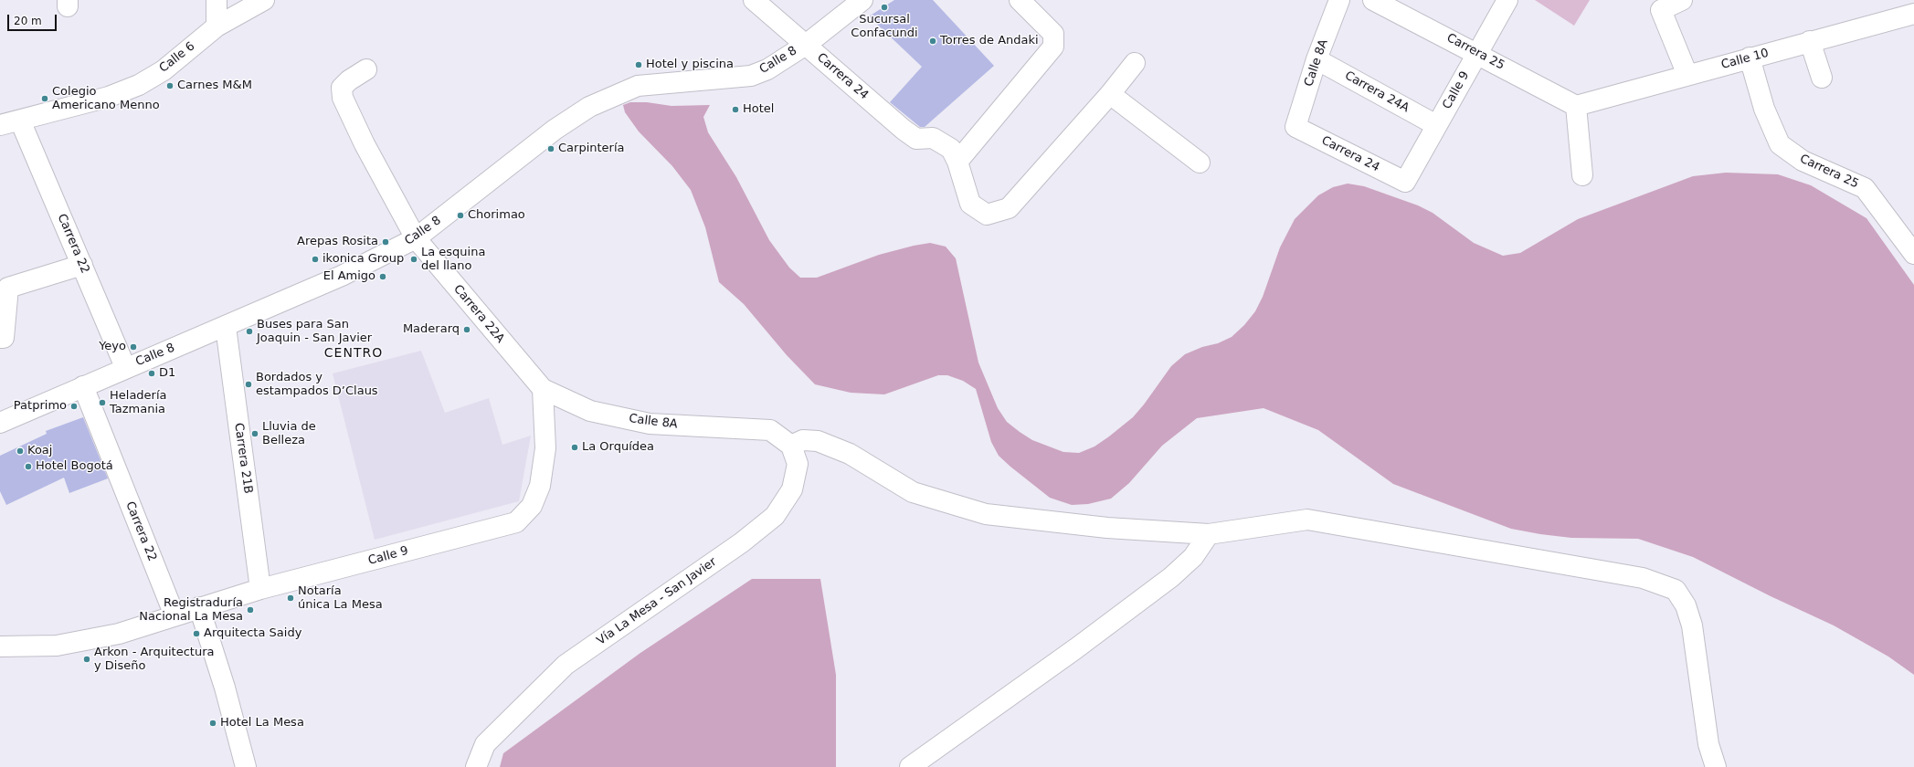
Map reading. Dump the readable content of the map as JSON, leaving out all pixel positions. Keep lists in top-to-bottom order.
{
  "streets": {
    "street": [
      "Carrera 25",
      "Calle 6",
      "Calle 10",
      "Calle 8",
      "Calle 8A",
      "Carrera 24",
      "Calle 9",
      "Carrera 24A",
      "Carrera 22",
      "Carrera 22A",
      "Carrera 21B",
      "Vía La Mesa - San Javier"
    ]
  },
  "crossings": [
    ["Carrera 25", "Calle 10"],
    ["Carrera 25", "Calle 9"],
    ["Calle 6", "Carrera 22"],
    ["Calle 8", "Carrera 24"],
    ["Calle 8", "Carrera 22"],
    ["Calle 8", "Carrera 22A"],
    ["Calle 8", "Carrera 21B"],
    ["Calle 8A", "Carrera 24"],
    ["Calle 8A", "Calle 9"],
    ["Calle 8A", "Carrera 24A"],
    ["Calle 8A", "Carrera 22A"],
    ["Calle 8A", "Vía La Mesa - San Javier"],
    ["Carrera 24", "Calle 9"],
    ["Calle 9", "Carrera 24A"],
    ["Calle 9", "Carrera 22"],
    ["Calle 9", "Carrera 22A"],
    ["Calle 9", "Carrera 21B"]
  ],
  "districts": ["CENTRO"],
  "places": [
    "Sucursal Confacundi",
    "Torres de Andaki",
    "Hotel y piscina",
    "Carnes M&M",
    "Colegio Americano Menno",
    "Hotel",
    "Carpintería",
    "Chorimao",
    "Arepas Rosita",
    "ikonica Group",
    "La esquina del llano",
    "El Amigo",
    "Maderarq",
    "Buses para San Joaquin - San Javier",
    "Yeyo",
    "D1",
    "Bordados y estampados D’Claus",
    "Heladería Tazmania",
    "Patprimo",
    "Lluvia de Belleza",
    "La Orquídea",
    "Koaj",
    "Hotel Bogotá",
    "Notaría única La Mesa",
    "Registraduría Nacional La Mesa",
    "Arquitecta Saidy",
    "Arkon - Arquitectura y Diseño",
    "Hotel La Mesa"
  ],
  "scale_bar": "20 m"
}
